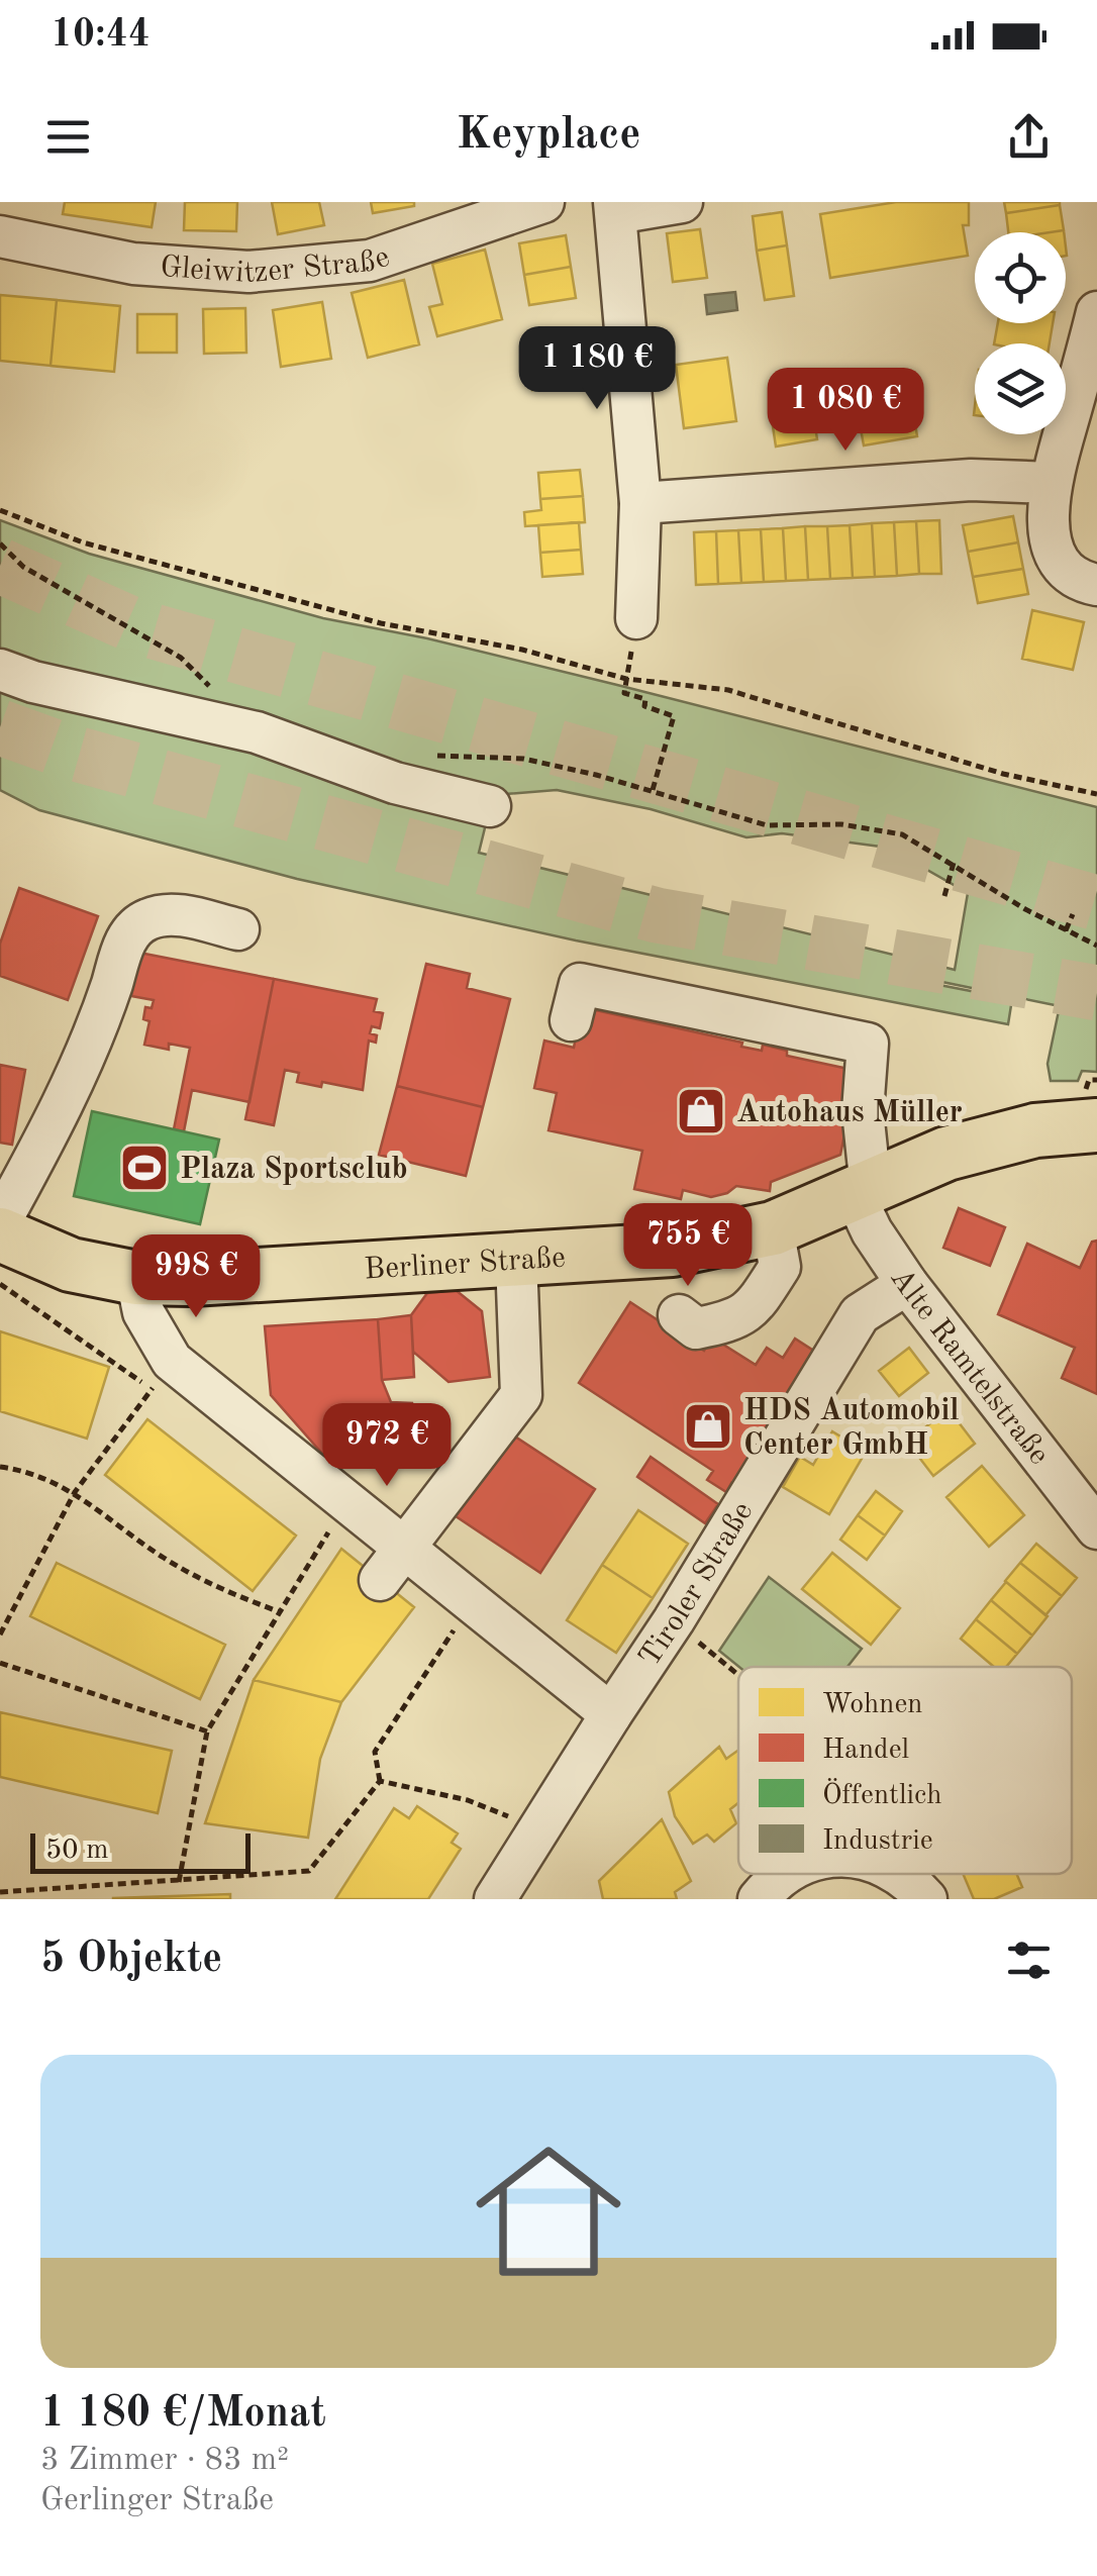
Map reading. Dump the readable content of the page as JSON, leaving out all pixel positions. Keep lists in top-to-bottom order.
{
  "streets": {
    "main road": ["Berliner Straße"],
    "street": ["Gleiwitzer Straße", "Alte Ramtelstraße", "Tiroler Straße"]
  },
  "crossings": [
    ["Berliner Straße", "Alte Ramtelstraße"],
    ["Alte Ramtelstraße", "Tiroler Straße"]
  ],
  "places": {
    "shop": ["Autohaus Müller", "HDS Automobil Center GmbH"],
    "sports": ["Plaza Sportsclub"]
  },
  "legend": [
    "Wohnen",
    "Handel",
    "Öffentlich",
    "Industrie"
  ],
  "scale_bar": "50 m",
  "page": {
    "status": "10:44",
    "header": "Keyplace",
    "price": [
      "1 180 €",
      "1 080 €",
      "755 €",
      "998 €",
      "972 €"
    ],
    "scale": "50 m",
    "heading": "5 Objekte",
    "list": [
      {
        "name": "1 180 €/Monat",
        "note": "3 Zimmer · 83 m² · Gerlinger Straße"
      }
    ]
  }
}
